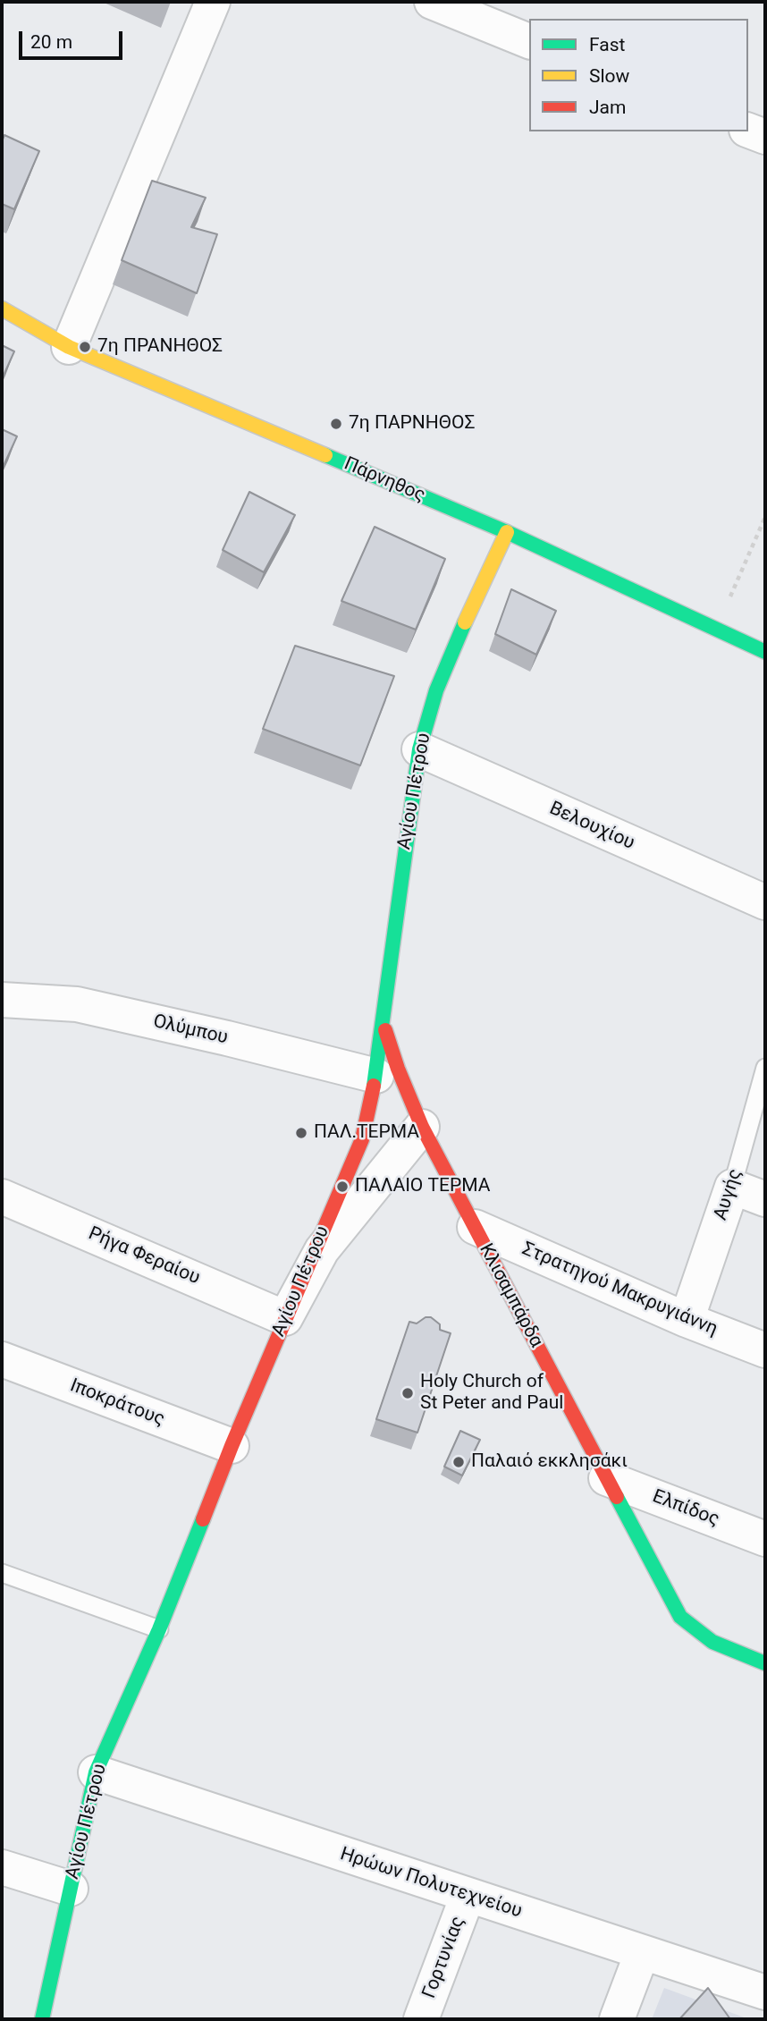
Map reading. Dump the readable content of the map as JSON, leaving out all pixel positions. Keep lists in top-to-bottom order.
{
  "streets": {
    "street": [
      "Πάρνηθος",
      "Αγίου Πέτρου",
      "Βελουχίου",
      "Ολύμπου",
      "Αυγής",
      "Ρήγα Φεραίου",
      "Στρατηγού Μακρυγιάννη",
      "Κλισαμπάρδα",
      "Ιποκράτους",
      "Ελπίδος",
      "Ηρώων Πολυτεχνείου",
      "Γορτυνίας"
    ]
  },
  "crossings": [
    ["Πάρνηθος", "Αγίου Πέτρου"],
    ["Αγίου Πέτρου", "Βελουχίου"],
    ["Αγίου Πέτρου", "Ολύμπου"],
    ["Αγίου Πέτρου", "Ρήγα Φεραίου"],
    ["Αγίου Πέτρου", "Κλισαμπάρδα"],
    ["Αγίου Πέτρου", "Ιποκράτους"],
    ["Αγίου Πέτρου", "Ηρώων Πολυτεχνείου"],
    ["Αυγής", "Στρατηγού Μακρυγιάννη"],
    ["Στρατηγού Μακρυγιάννη", "Κλισαμπάρδα"],
    ["Κλισαμπάρδα", "Ελπίδος"],
    ["Ηρώων Πολυτεχνείου", "Γορτυνίας"]
  ],
  "places": [
    "7η ΠΡΑΝΗΘΟΣ",
    "7η ΠΑΡΝΗΘΟΣ",
    "ΠΑΛ.ΤΕΡΜΑ",
    "ΠΑΛΑΙΟ ΤΕΡΜΑ",
    "Holy Church of St Peter and Paul",
    "Παλαιό εκκλησάκι"
  ],
  "legend": ["Fast", "Slow", "Jam"],
  "scale_bar": "20 m"
}
